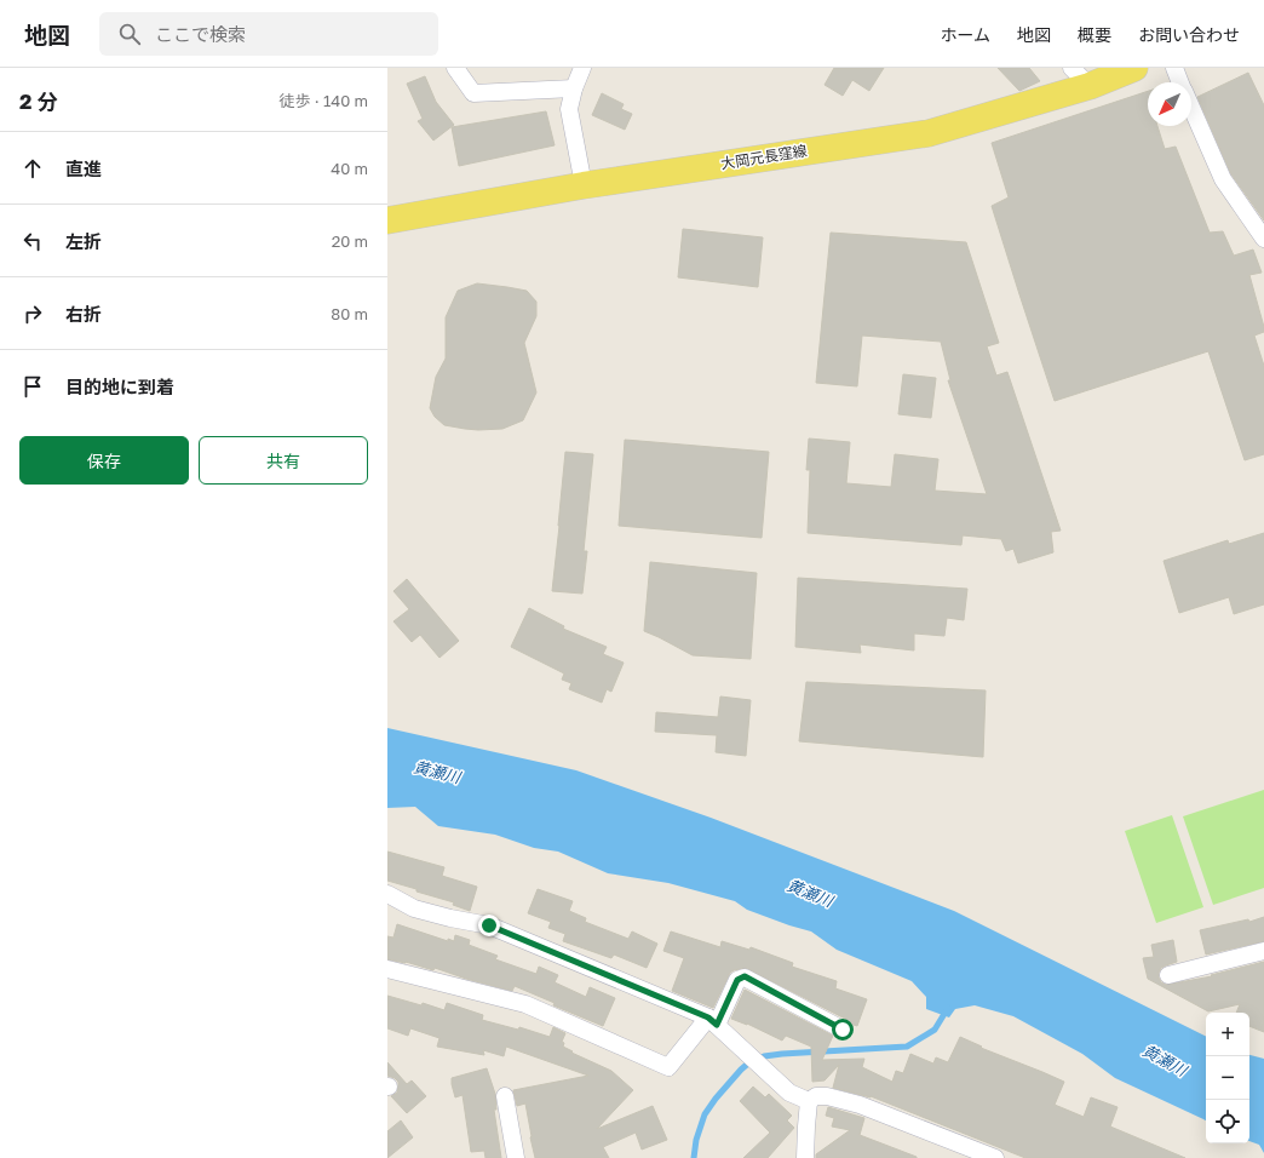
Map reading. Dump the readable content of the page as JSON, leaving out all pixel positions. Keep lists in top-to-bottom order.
{
  "streets": {
    "main road": ["大岡元長窪線"]
  },
  "water": ["黄瀬川"],
  "north": "bottom left",
  "page": {
    "header": "地図",
    "search": "ここで検索",
    "nav": [
      "ホーム",
      "地図",
      "概要",
      "お問い合わせ"
    ],
    "heading": ["2 分", "徒歩 · 140 m"],
    "list": [
      ["直進", "40 m"],
      ["左折", "20 m"],
      ["右折", "80 m"],
      "目的地に到着"
    ],
    "buttons": ["保存", "共有"],
    "map_buttons": ["+", "−"]
  }
}
